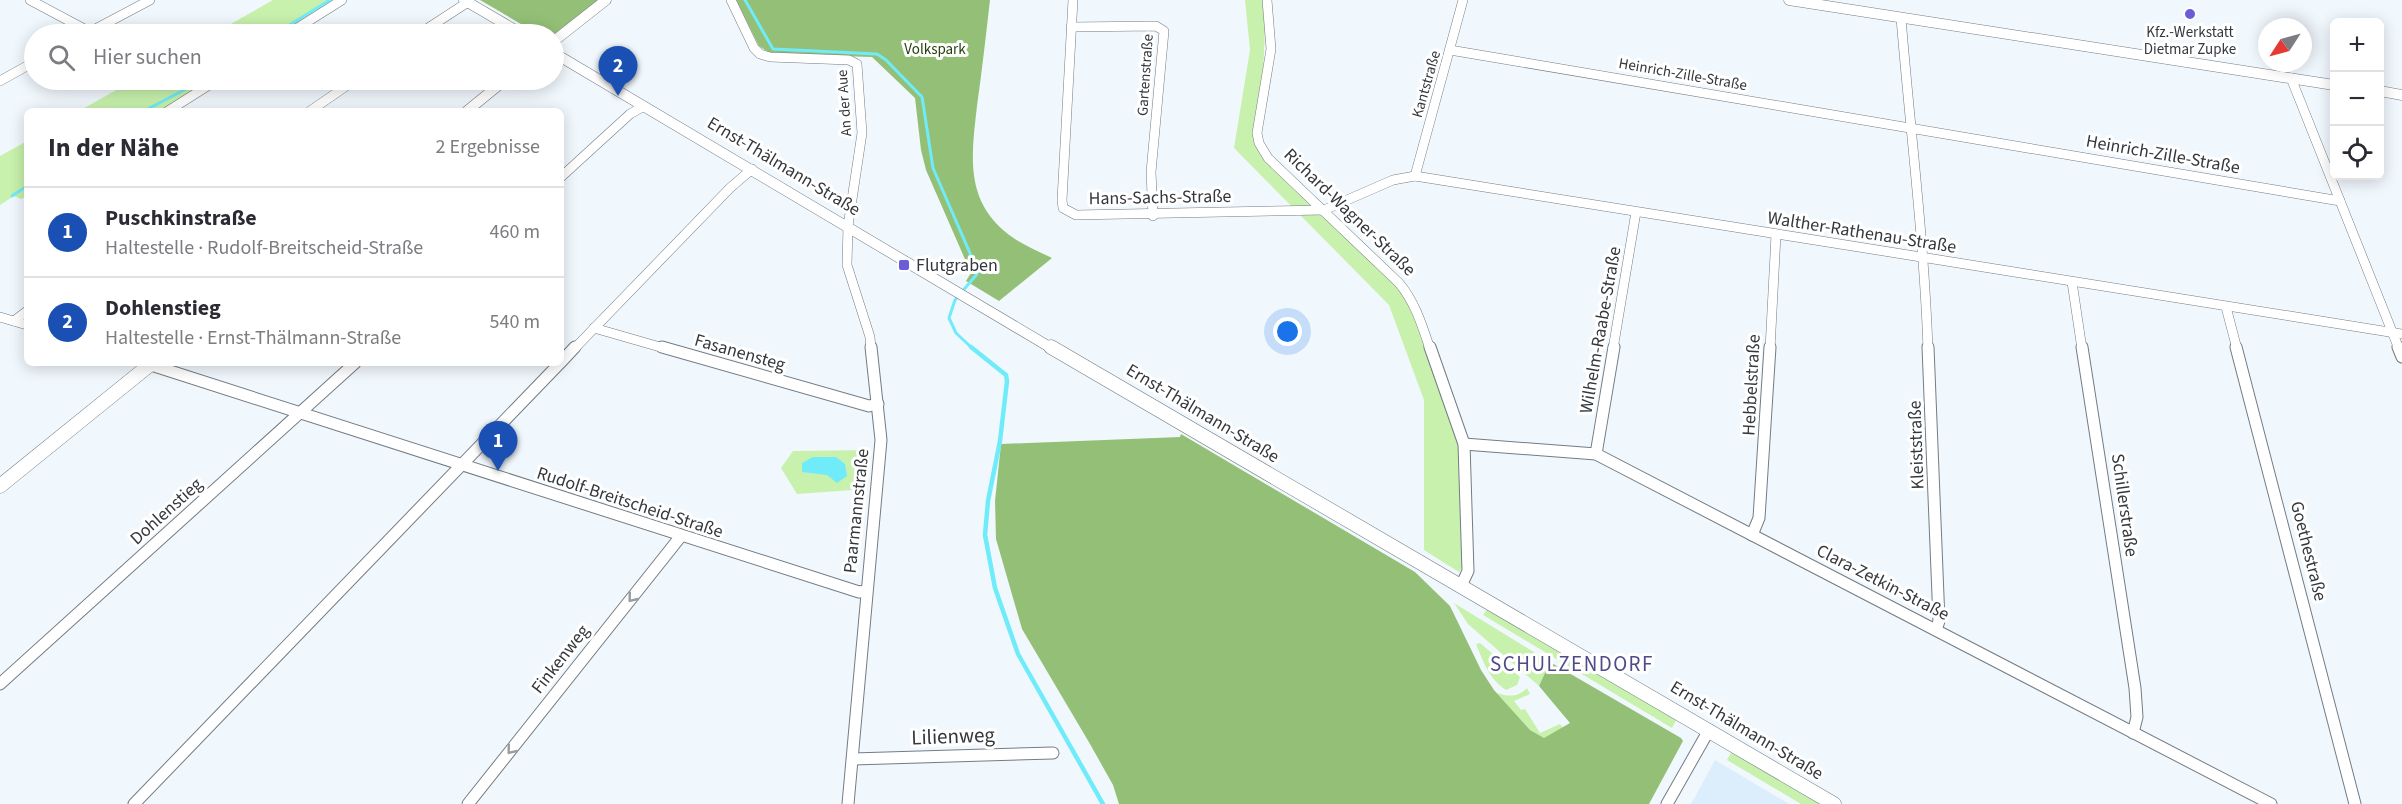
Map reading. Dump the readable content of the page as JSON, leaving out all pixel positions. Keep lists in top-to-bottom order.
{
  "streets": {
    "street": [
      "Heinrich-Zille-Straße",
      "Gartenstraße",
      "Kantstraße",
      "An der Aue",
      "Ernst-Thälmann-Straße",
      "Hans-Sachs-Straße",
      "Richard-Wagner-Straße",
      "Walther-Rathenau-Straße",
      "Wilhelm-Raabe-Straße",
      "Fasanensteg",
      "Hebbelstraße",
      "Kleiststraße",
      "Rudolf-Breitscheid-Straße",
      "Schillerstraße",
      "Dohlenstieg",
      "Paarmannstraße",
      "Goethestraße",
      "Clara-Zetkin-Straße",
      "Finkenweg",
      "Lilienweg"
    ]
  },
  "crossings": [
    ["Heinrich-Zille-Straße", "Kantstraße"],
    ["Gartenstraße", "Hans-Sachs-Straße"],
    ["Kantstraße", "Walther-Rathenau-Straße"],
    ["An der Aue", "Ernst-Thälmann-Straße"],
    ["An der Aue", "Paarmannstraße"],
    ["Ernst-Thälmann-Straße", "Richard-Wagner-Straße"],
    ["Ernst-Thälmann-Straße", "Paarmannstraße"],
    ["Hans-Sachs-Straße", "Richard-Wagner-Straße"],
    ["Hans-Sachs-Straße", "Walther-Rathenau-Straße"],
    ["Richard-Wagner-Straße", "Walther-Rathenau-Straße"],
    ["Richard-Wagner-Straße", "Clara-Zetkin-Straße"],
    ["Walther-Rathenau-Straße", "Wilhelm-Raabe-Straße"],
    ["Walther-Rathenau-Straße", "Hebbelstraße"],
    ["Walther-Rathenau-Straße", "Kleiststraße"],
    ["Walther-Rathenau-Straße", "Schillerstraße"],
    ["Walther-Rathenau-Straße", "Goethestraße"],
    ["Wilhelm-Raabe-Straße", "Clara-Zetkin-Straße"],
    ["Fasanensteg", "Paarmannstraße"],
    ["Hebbelstraße", "Clara-Zetkin-Straße"],
    ["Kleiststraße", "Clara-Zetkin-Straße"],
    ["Rudolf-Breitscheid-Straße", "Dohlenstieg"],
    ["Rudolf-Breitscheid-Straße", "Paarmannstraße"],
    ["Rudolf-Breitscheid-Straße", "Finkenweg"],
    ["Schillerstraße", "Clara-Zetkin-Straße"],
    ["Paarmannstraße", "Lilienweg"]
  ],
  "one_way": ["Finkenweg"],
  "districts": ["SCHULZENDORF"],
  "parks": ["Volkspark"],
  "places": {
    "other": ["Kfz.-Werkstatt Dietmar Zupke"],
    "transit": ["Flutgraben"]
  },
  "north": "bottom left",
  "page": {
    "map_buttons": ["+", "−"],
    "search": "Hier suchen",
    "pins": ["2", "1"],
    "heading": ["In der Nähe", "2 Ergebnisse"],
    "list": [
      {
        "mark": "1",
        "name": "Puschkinstraße",
        "note": "Haltestelle · Rudolf-Breitscheid-Straße",
        "value": "460 m"
      },
      {
        "mark": "2",
        "name": "Dohlenstieg",
        "note": "Haltestelle · Ernst-Thälmann-Straße",
        "value": "540 m"
      }
    ]
  }
}
